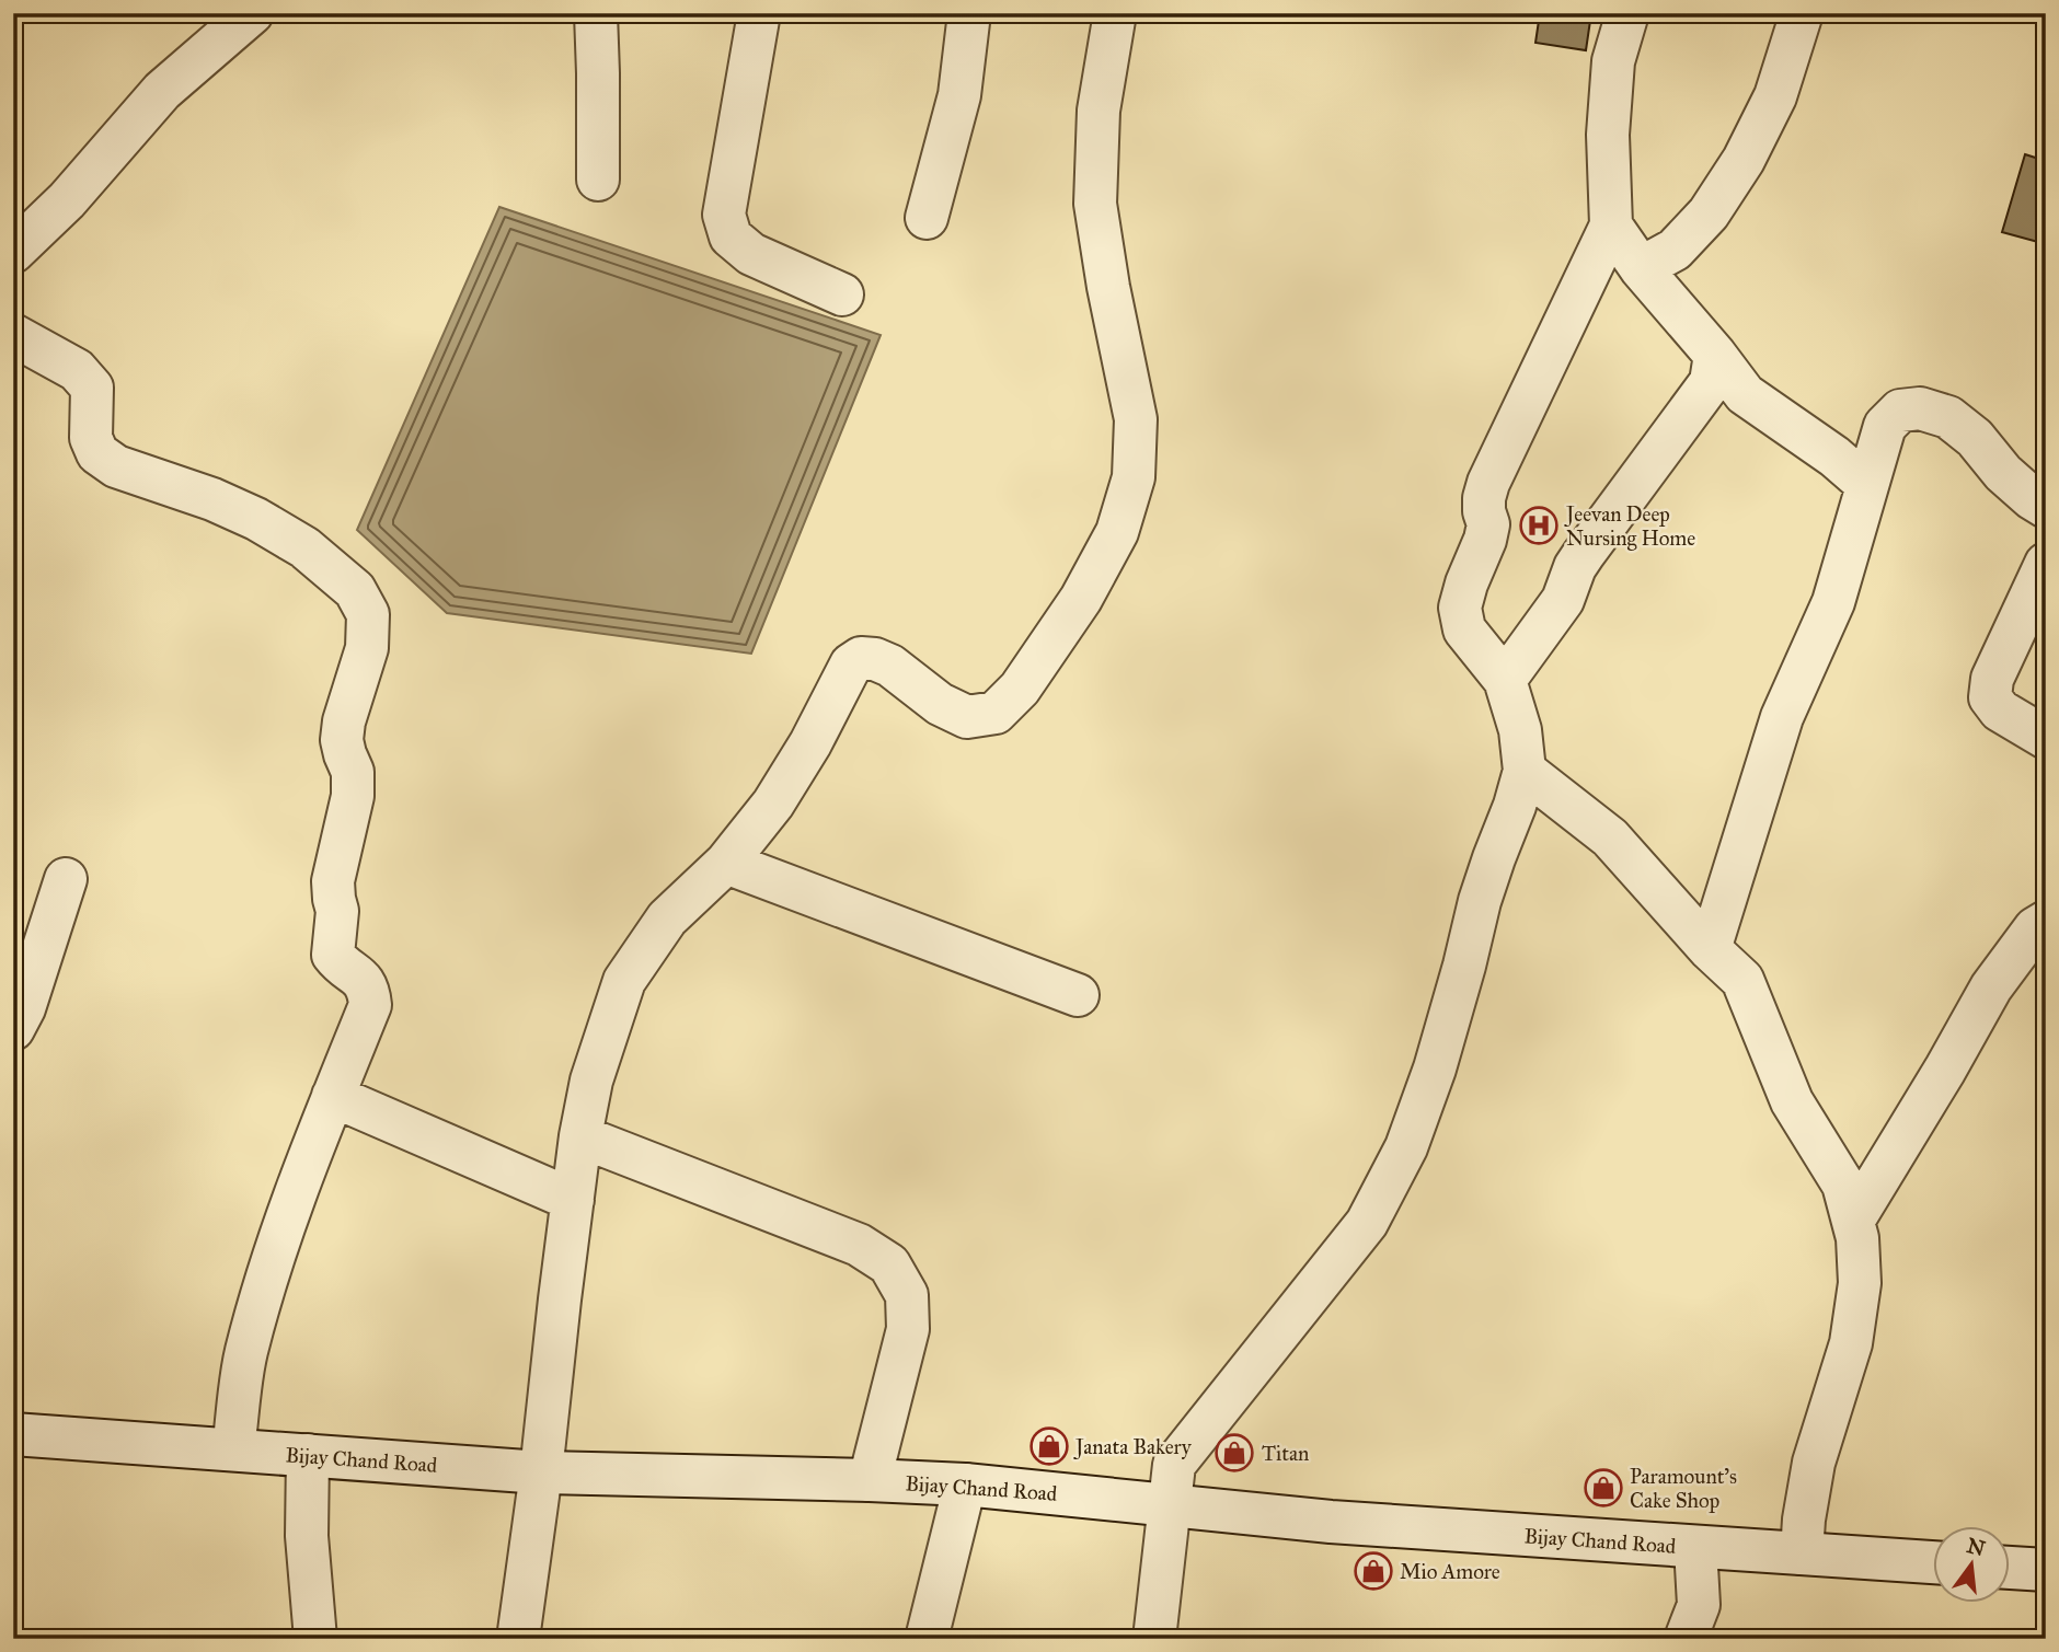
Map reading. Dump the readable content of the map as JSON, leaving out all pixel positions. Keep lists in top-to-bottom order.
{
  "streets": {
    "street": ["Bijay Chand Road"]
  },
  "places": {
    "hospital": ["Jeevan Deep Nursing Home"],
    "shop": [
      "Janata Bakery",
      "Titan",
      "Paramount's Cake Shop",
      "Mio Amore"
    ]
  },
  "north": "top"
}
